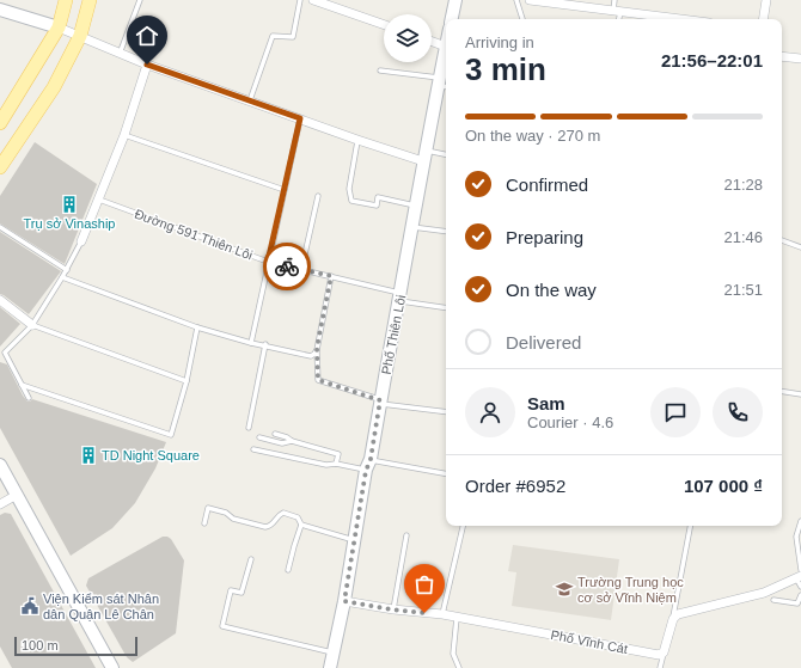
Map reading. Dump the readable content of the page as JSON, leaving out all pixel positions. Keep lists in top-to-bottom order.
{
  "streets": {
    "main road": ["Phố Thiên Lôi"],
    "street": ["Phố Vĩnh Cát"],
    "lane": ["Đường 591 Thiên Lôi"]
  },
  "crossings": [
    ["Đường 591 Thiên Lôi", "Phố Thiên Lôi"],
    ["Phố Thiên Lôi", "Phố Vĩnh Cát"]
  ],
  "places": {
    "building": ["Trụ sở Vinaship", "TD Night Square"],
    "school or university": ["Trường Trung học cơ sở Vĩnh Niệm"],
    "public building": ["Viện Kiểm sát Nhân dân Quận Lê Chân"]
  },
  "scale_bar": "100 m",
  "page": {
    "heading": ["3 min", "Arriving in", "21:56–22:01"],
    "panel": [
      "Sam",
      "Courier · 4.6",
      "Order #6952",
      "107 000 ₫"
    ],
    "bar": "On the way · 270 m",
    "list": [
      ["Confirmed", "21:28"],
      ["Preparing", "21:46"],
      ["On the way", "21:51"],
      "Delivered"
    ],
    "scale": "100 m"
  }
}
